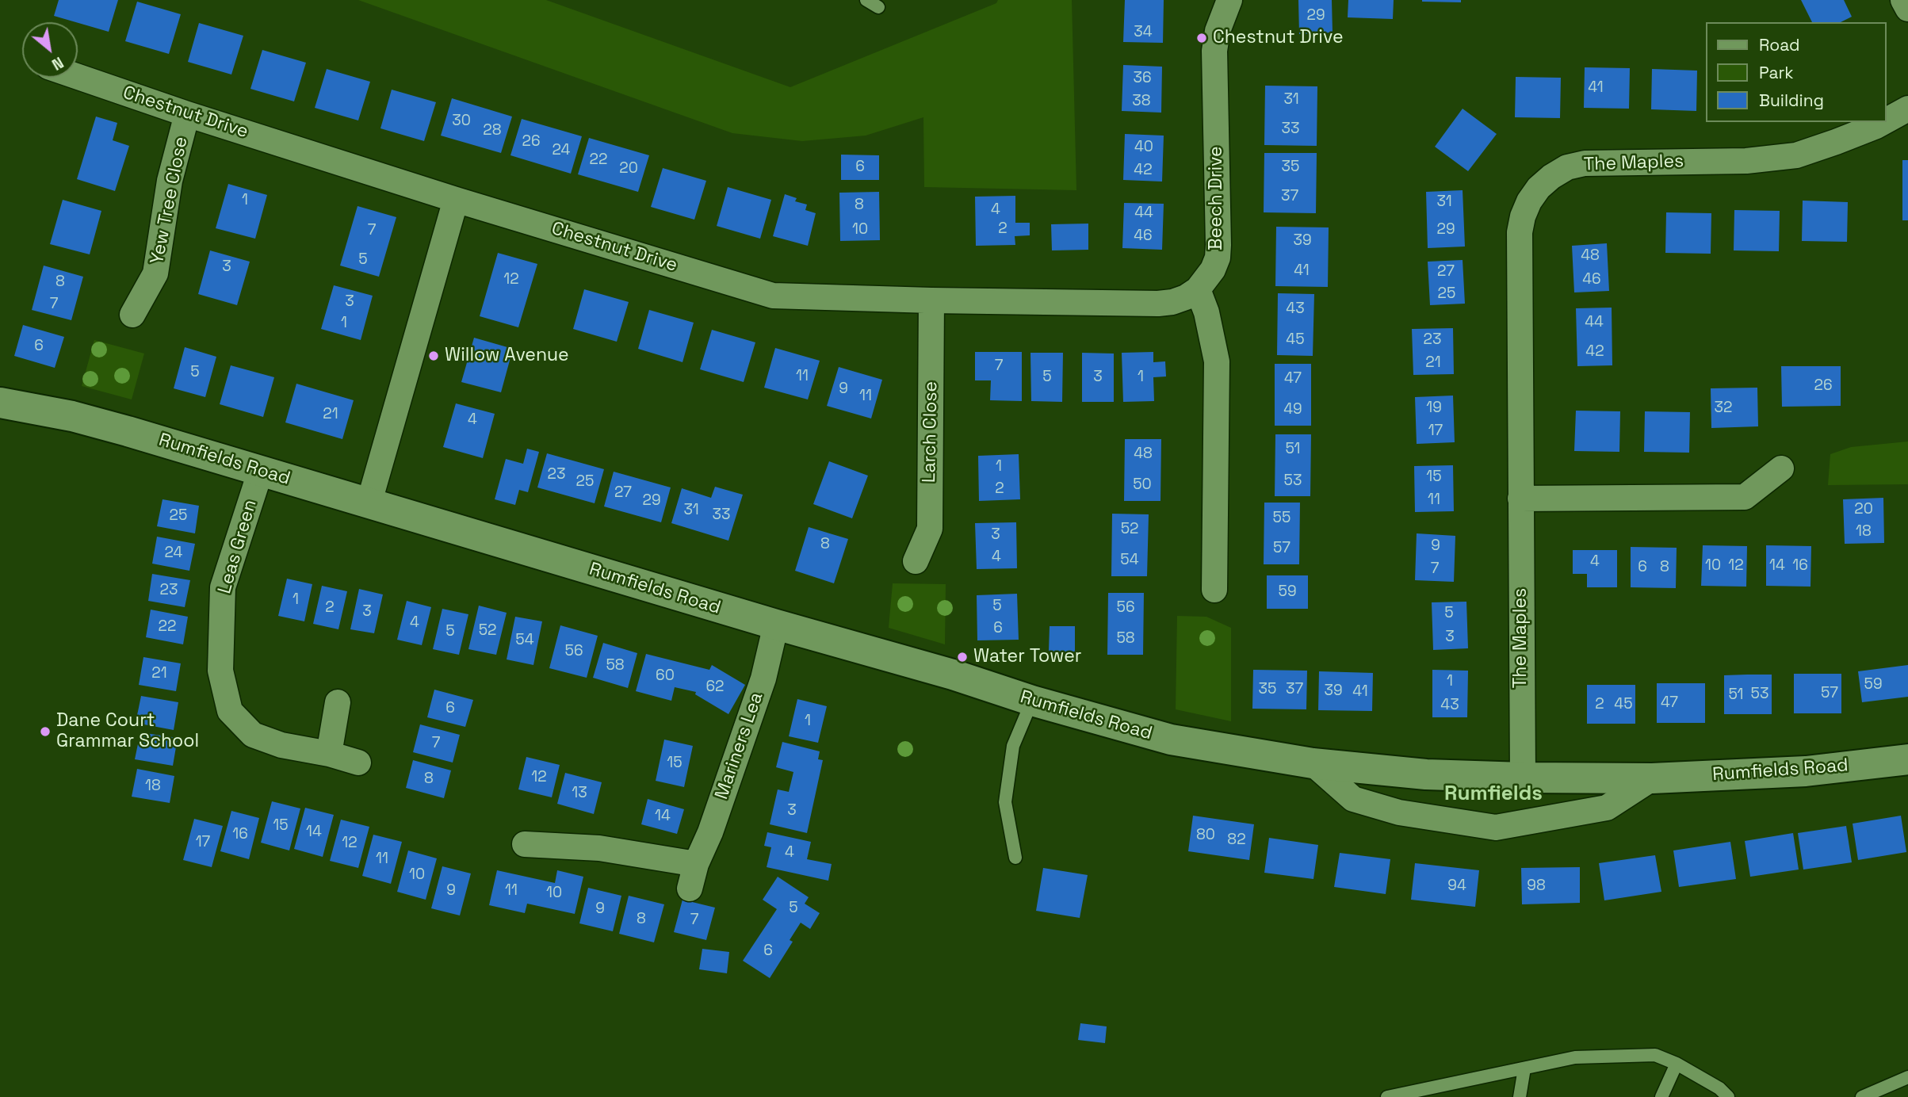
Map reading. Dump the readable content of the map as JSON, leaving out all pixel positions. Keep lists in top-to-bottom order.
{
  "streets": {
    "street": [
      "Chestnut Drive",
      "The Maples",
      "Beech Drive",
      "Yew Tree Close",
      "Larch Close",
      "Rumfields Road",
      "Leas Green",
      "Mariners Lea"
    ]
  },
  "crossings": [
    ["Chestnut Drive", "Beech Drive"],
    ["Chestnut Drive", "Yew Tree Close"],
    ["Chestnut Drive", "Larch Close"],
    ["The Maples", "Rumfields Road"],
    ["Rumfields Road", "Leas Green"],
    ["Rumfields Road", "Mariners Lea"]
  ],
  "districts": ["Rumfields"],
  "places": [
    "Chestnut Drive",
    "Willow Avenue",
    "Water Tower",
    "Dane Court Grammar School"
  ],
  "house_numbers": [
    "29",
    "34",
    "36",
    "41",
    "31",
    "38",
    "30",
    "33",
    "28",
    "26",
    "40",
    "24",
    "22",
    "6",
    "35",
    "20",
    "42",
    "37",
    "1",
    "31",
    "8",
    "4",
    "44",
    "2",
    "10",
    "29",
    "7",
    "46",
    "39",
    "48",
    "5",
    "3",
    "41",
    "27",
    "12",
    "46",
    "8",
    "25",
    "3",
    "7",
    "43",
    "44",
    "1",
    "45",
    "23",
    "6",
    "42",
    "21",
    "7",
    "5",
    "11",
    "5",
    "3",
    "1",
    "47",
    "26",
    "9",
    "11",
    "19",
    "32",
    "49",
    "21",
    "4",
    "17",
    "51",
    "48",
    "1",
    "23",
    "15",
    "53",
    "25",
    "50",
    "2",
    "27",
    "11",
    "29",
    "20",
    "31",
    "33",
    "25",
    "55",
    "52",
    "18",
    "3",
    "8",
    "9",
    "57",
    "24",
    "4",
    "54",
    "4",
    "10",
    "12",
    "14",
    "16",
    "6",
    "8",
    "7",
    "23",
    "59",
    "1",
    "5",
    "2",
    "56",
    "3",
    "5",
    "4",
    "22",
    "6",
    "52",
    "5",
    "3",
    "58",
    "54",
    "56",
    "58",
    "21",
    "60",
    "1",
    "59",
    "62",
    "35",
    "37",
    "39",
    "41",
    "57",
    "53",
    "51",
    "47",
    "2",
    "45",
    "43",
    "6",
    "1",
    "7",
    "15",
    "12",
    "8",
    "18",
    "13",
    "3",
    "14",
    "15",
    "14",
    "16",
    "80",
    "82",
    "17",
    "12",
    "4",
    "11",
    "10",
    "94",
    "98",
    "9",
    "11",
    "10",
    "5",
    "9",
    "8",
    "7",
    "6"
  ],
  "legend": ["Road", "Park", "Building"],
  "north": "bottom right"
}
